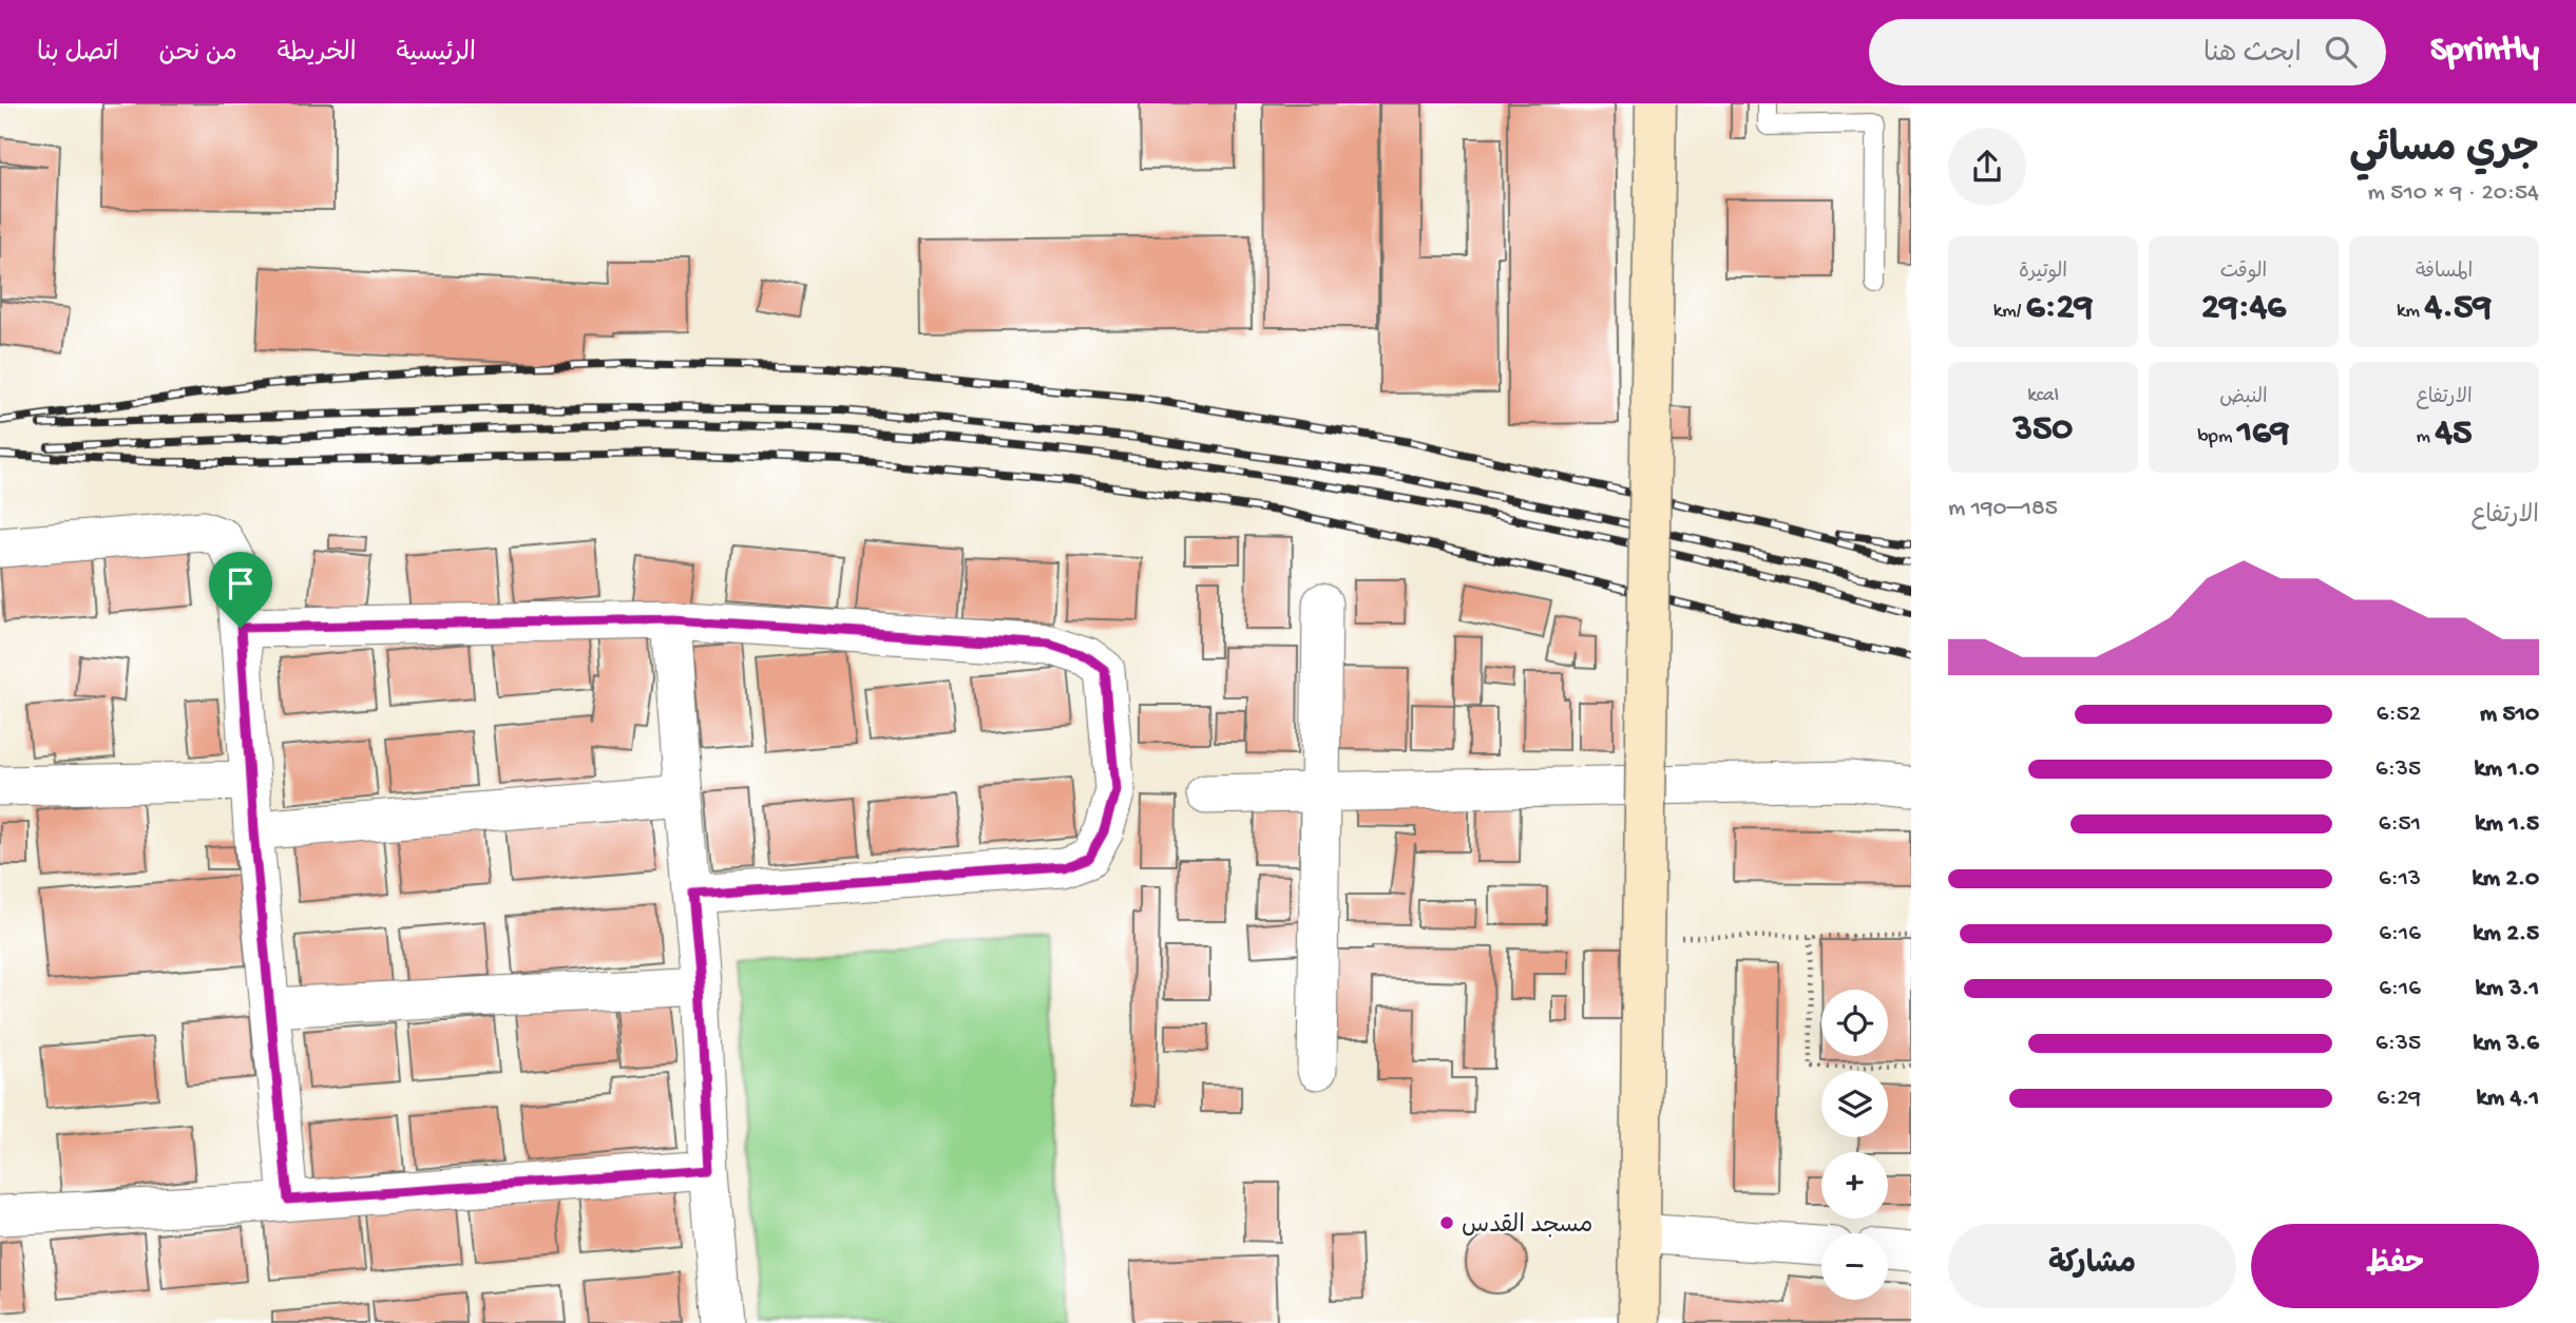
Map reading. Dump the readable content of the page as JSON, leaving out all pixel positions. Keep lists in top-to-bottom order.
{
  "places": ["مسجد القدس"],
  "page": {
    "header": "Sprintly",
    "search": "ابحث هنا",
    "nav": [
      "الرئيسية",
      "الخريطة",
      "من نحن",
      "اتصل بنا"
    ],
    "heading": ["جري مسائي", "20:54 · 9 × 510 m"],
    "stats": [
      ["المسافة", "4.59 km"],
      ["الوقت", "29:46"],
      ["الوتيرة", "6:29 /km"],
      ["الارتفاع", "45 m"],
      ["النبض", "169 bpm"],
      ["kcal", "350"]
    ],
    "chart": ["الارتفاع", "185–190 m"],
    "list": [
      {
        "name": "510 m",
        "note": "6:52"
      },
      {
        "name": "1.0 km",
        "note": "6:35"
      },
      {
        "name": "1.5 km",
        "note": "6:51"
      },
      {
        "name": "2.0 km",
        "note": "6:13"
      },
      {
        "name": "2.5 km",
        "note": "6:16"
      },
      {
        "name": "3.1 km",
        "note": "6:16"
      },
      {
        "name": "3.6 km",
        "note": "6:35"
      },
      {
        "name": "4.1 km",
        "note": "6:29"
      }
    ],
    "map_buttons": ["+", "−"],
    "buttons": ["حفظ", "مشاركة"]
  }
}
